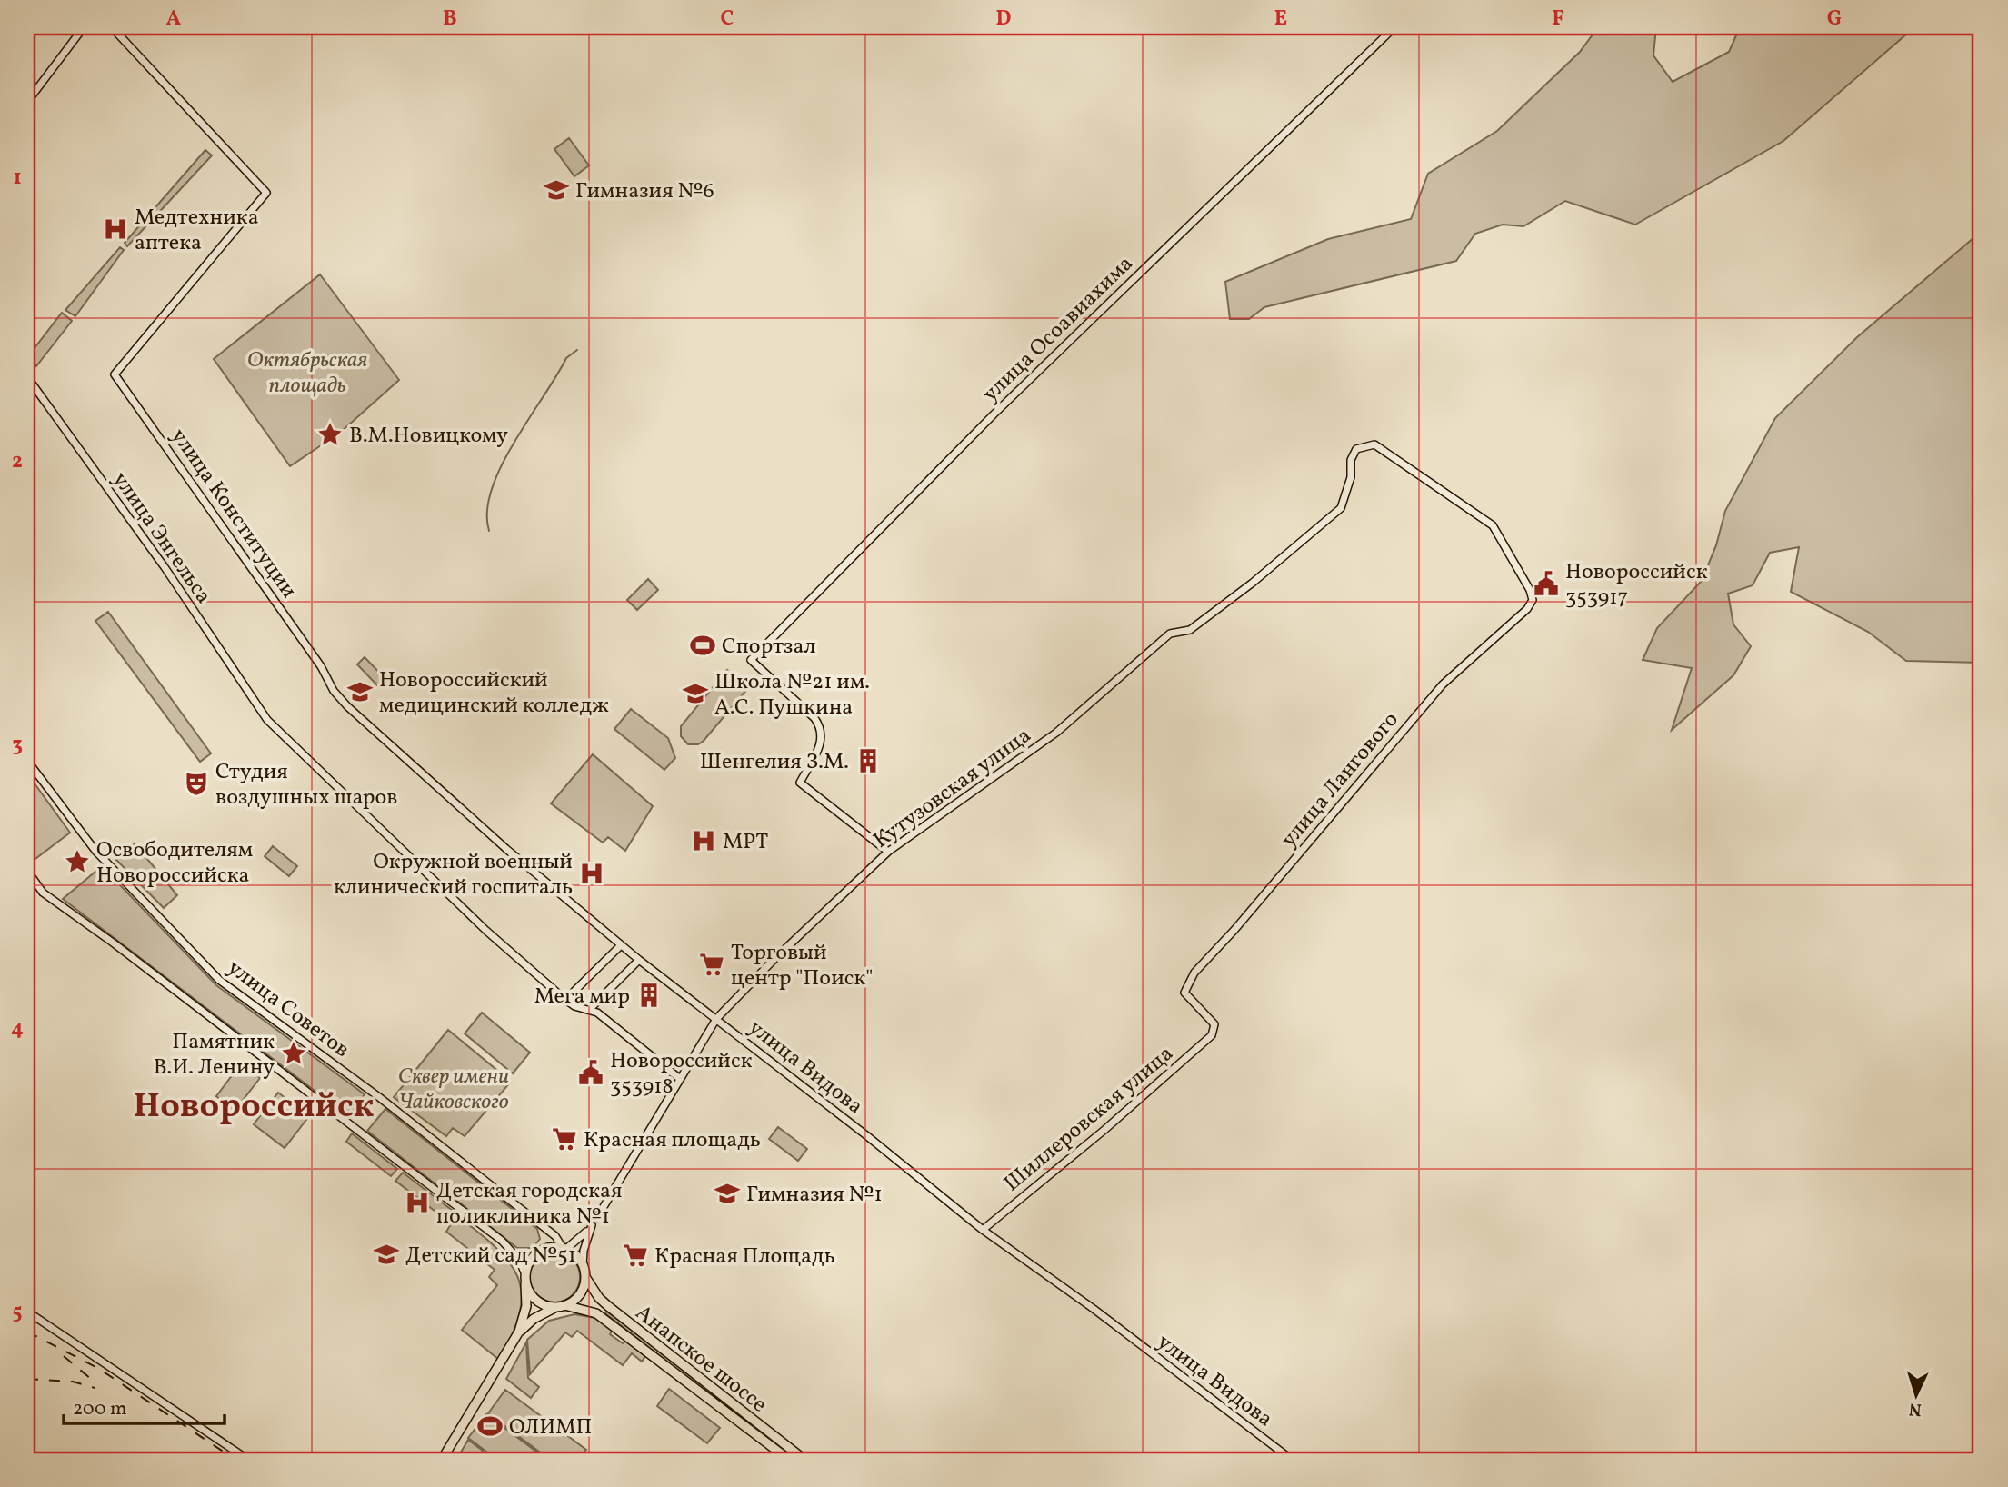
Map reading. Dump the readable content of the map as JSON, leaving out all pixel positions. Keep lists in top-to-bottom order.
{
  "streets": {
    "highway": ["Анапское шоссе"],
    "street": [
      "улица Осоавиахима",
      "улица Конституции",
      "улица Энгельса",
      "улица Лангового",
      "Кутузовская улица",
      "улица Советов",
      "улица Видова",
      "Шиллеровская улица"
    ]
  },
  "crossings": [
    ["улица Осоавиахима", "Кутузовская улица"],
    ["улица Конституции", "улица Видова"],
    ["улица Лангового", "Кутузовская улица"],
    ["улица Лангового", "Шиллеровская улица"],
    ["Кутузовская улица", "улица Видова"],
    ["улица Советов", "Анапское шоссе"],
    ["улица Видова", "Шиллеровская улица"]
  ],
  "districts": ["Новороссийск"],
  "parks": ["Октябрьская площадь", "Сквер имени Чайковского"],
  "places": {
    "school or university": [
      "Гимназия №6",
      "Новороссийский медицинский колледж",
      "Школа №21 им. А.С. Пушкина",
      "Гимназия №1",
      "Детский сад №51"
    ],
    "hospital": [
      "Медтехника аптека",
      "МРТ",
      "Окружной военный клинический госпиталь",
      "Детская городская поликлиника №1"
    ],
    "place": ["В.М.Новицкому", "Освободителям Новороссийска", "Памятник В.И. Ленину"],
    "public building": ["Новороссийск 353917", "Новороссийск 353918"],
    "sports": ["Спортзал", "ОЛИМП"],
    "building": ["Шенгелия З.М.", "Мега мир"],
    "theatre": ["Студия воздушных шаров"],
    "supermarket": ["Торговый центр \"Поиск\"", "Красная площадь", "Красная Площадь"]
  },
  "scale_bar": "200 m",
  "north": "bottom",
  "grid": {
    "columns": [
      "A",
      "B",
      "C",
      "D",
      "E",
      "F",
      "G"
    ],
    "rows": [
      "1",
      "2",
      "3",
      "4",
      "5"
    ]
  }
}
